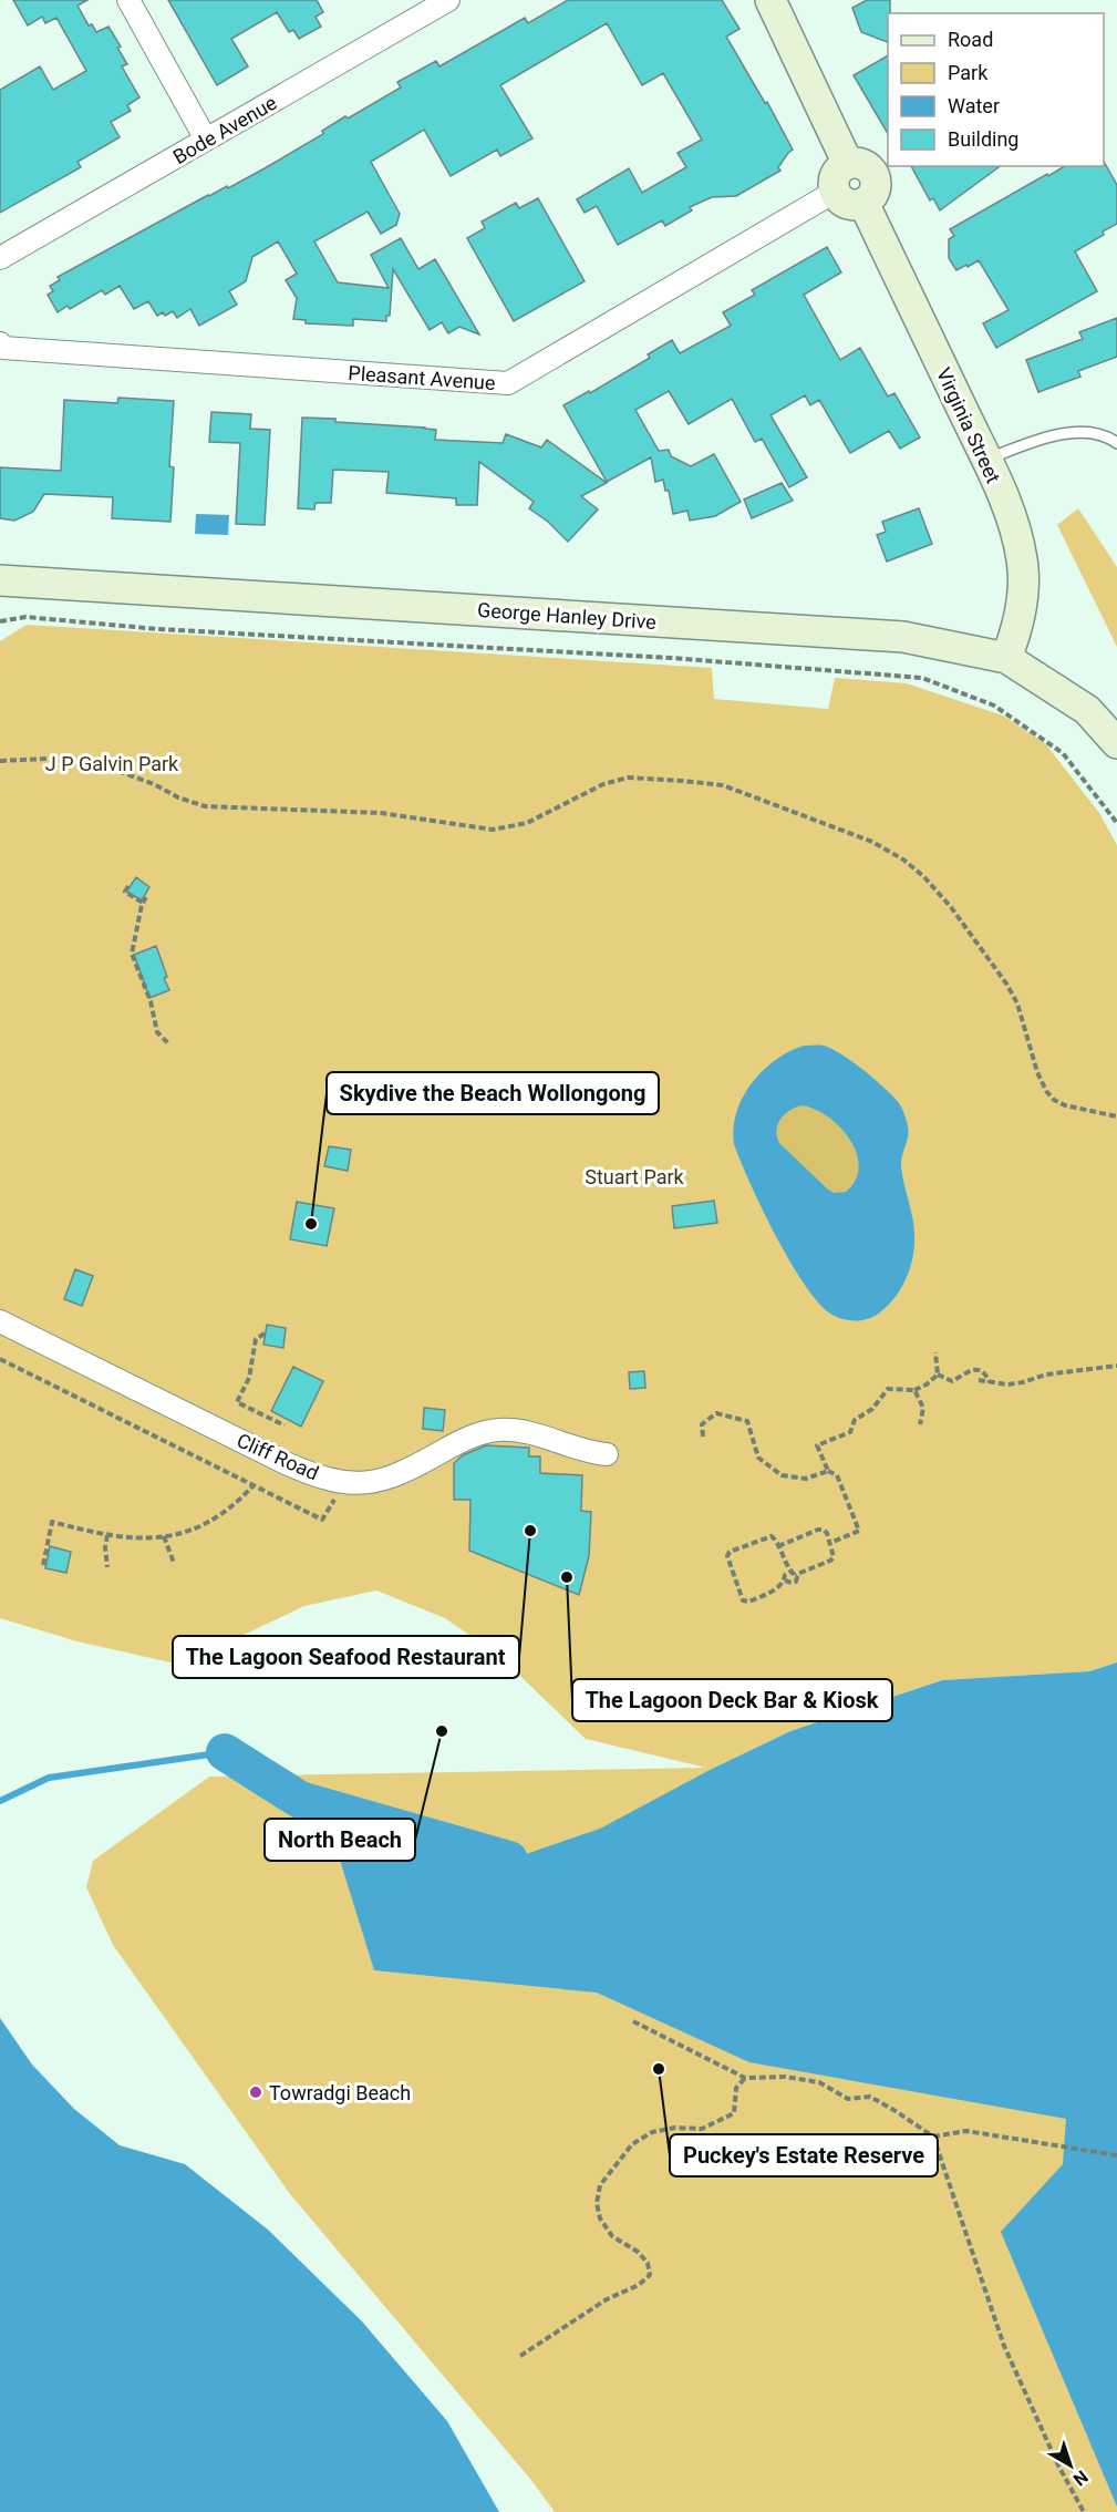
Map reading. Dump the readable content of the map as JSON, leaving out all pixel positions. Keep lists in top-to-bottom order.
{
  "streets": {
    "main road": ["Virginia Street", "George Hanley Drive"],
    "street": ["Bode Avenue", "Pleasant Avenue", "Cliff Road"]
  },
  "crossings": [
    ["Pleasant Avenue", "Virginia Street"],
    ["Virginia Street", "George Hanley Drive"]
  ],
  "parks": ["J P Galvin Park", "Stuart Park"],
  "places": [
    "Skydive the Beach Wollongong",
    "The Lagoon Seafood Restaurant",
    "The Lagoon Deck Bar & Kiosk",
    "North Beach",
    "Puckey's Estate Reserve",
    "Towradgi Beach"
  ],
  "legend": [
    "Road",
    "Park",
    "Water",
    "Building"
  ],
  "north": "bottom right"
}
